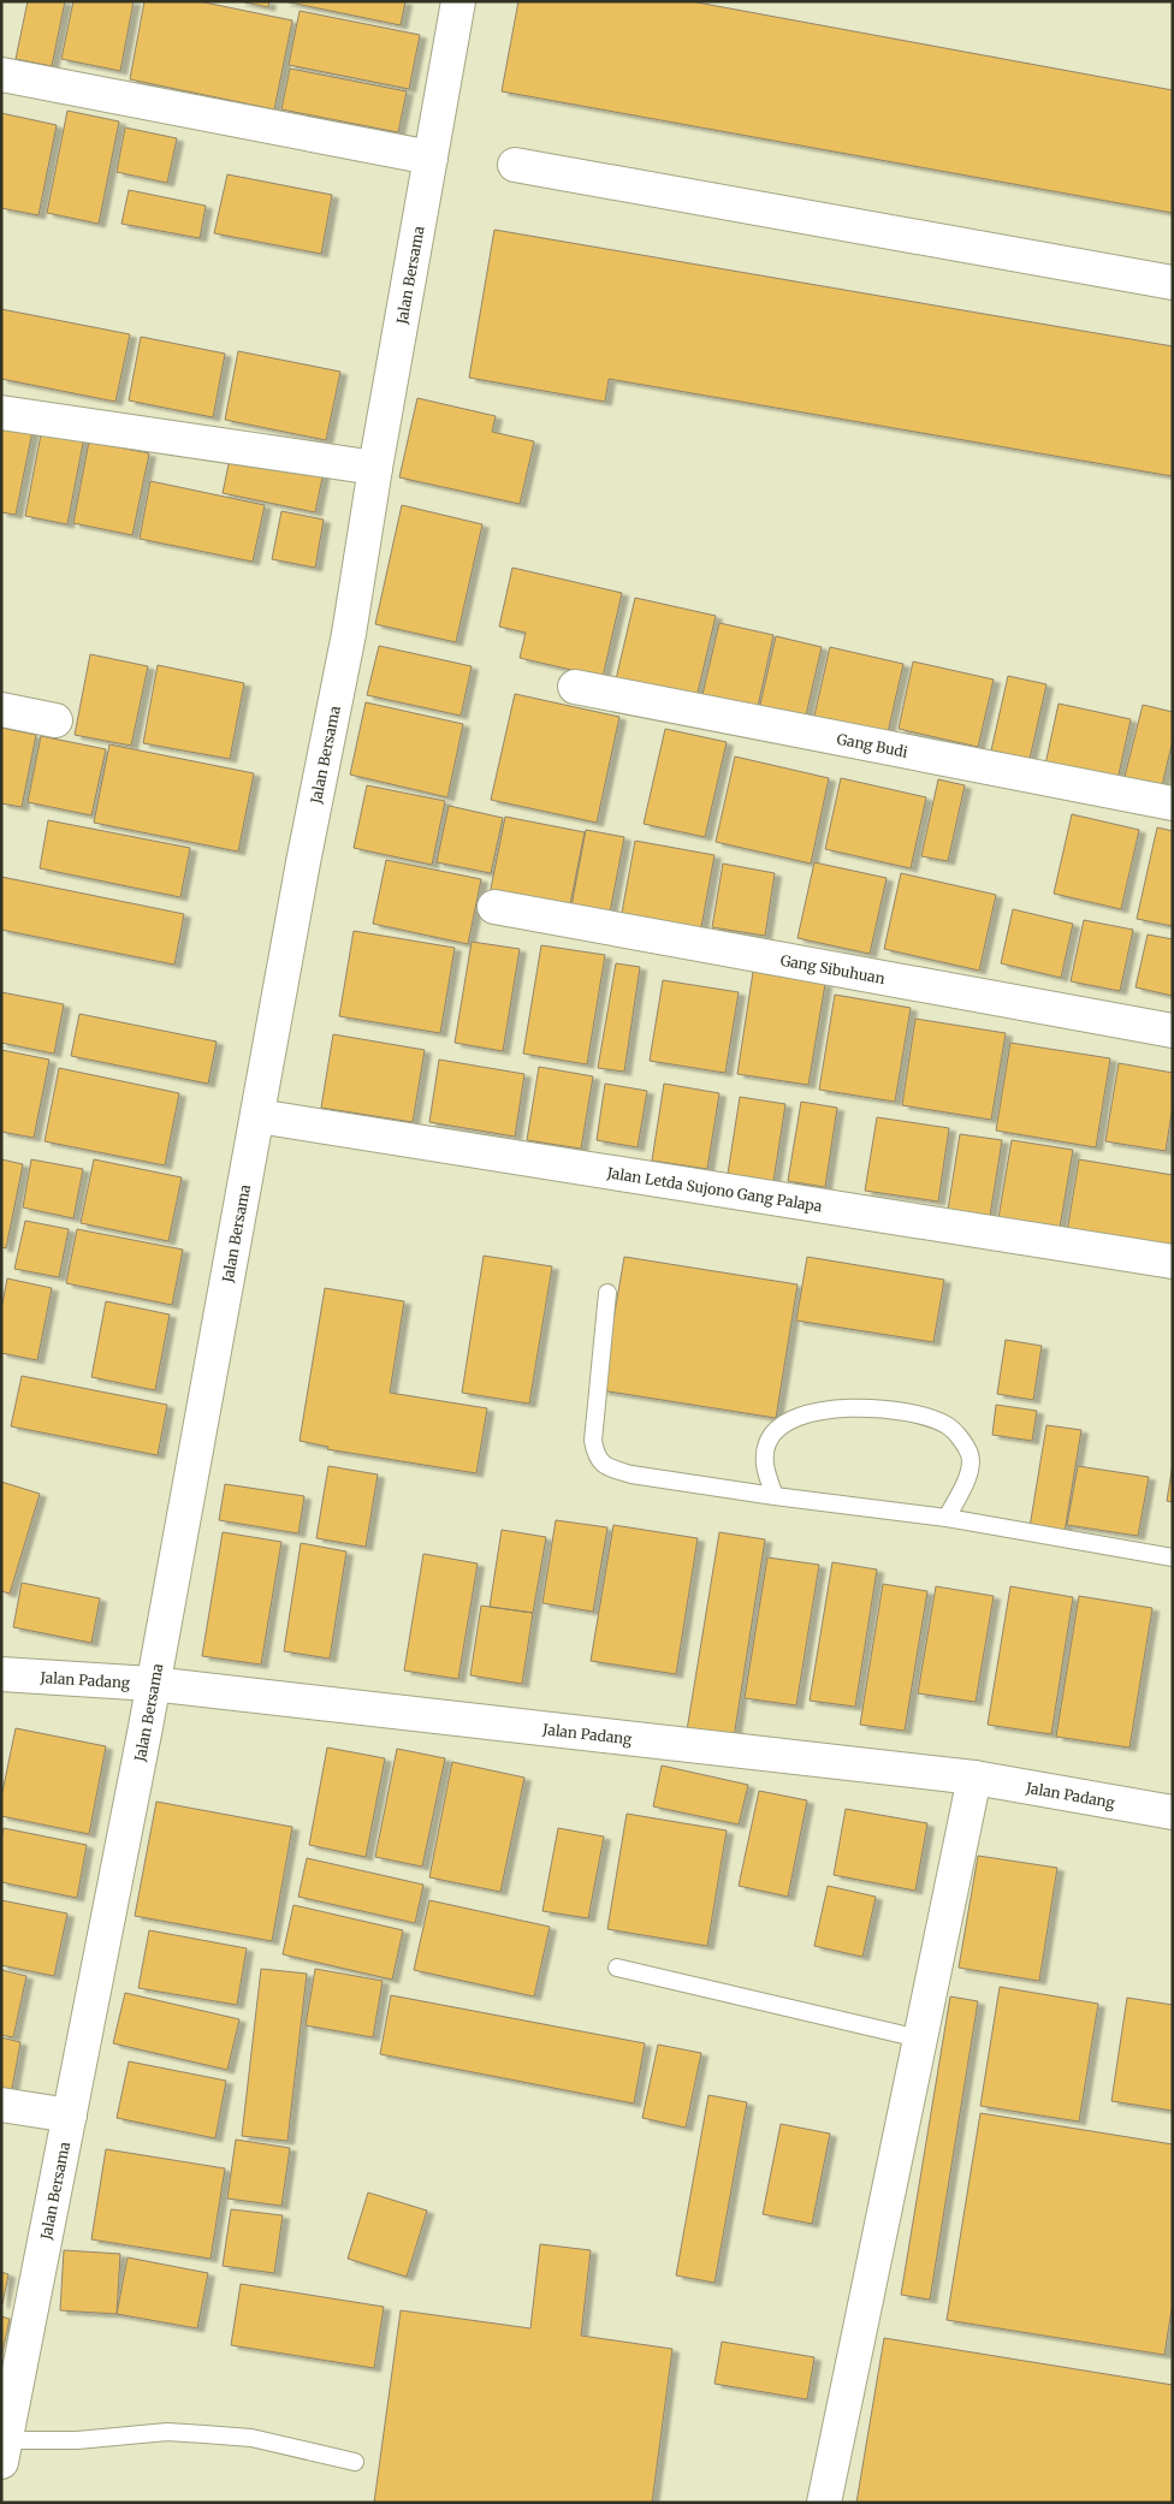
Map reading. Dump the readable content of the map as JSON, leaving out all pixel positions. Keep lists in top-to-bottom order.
{
  "streets": {
    "street": [
      "Jalan Bersama",
      "Gang Budi",
      "Gang Sibuhuan",
      "Jalan Letda Sujono Gang Palapa",
      "Jalan Padang"
    ]
  },
  "crossings": [
    ["Jalan Bersama", "Jalan Letda Sujono Gang Palapa"],
    ["Jalan Bersama", "Jalan Padang"]
  ]
}
